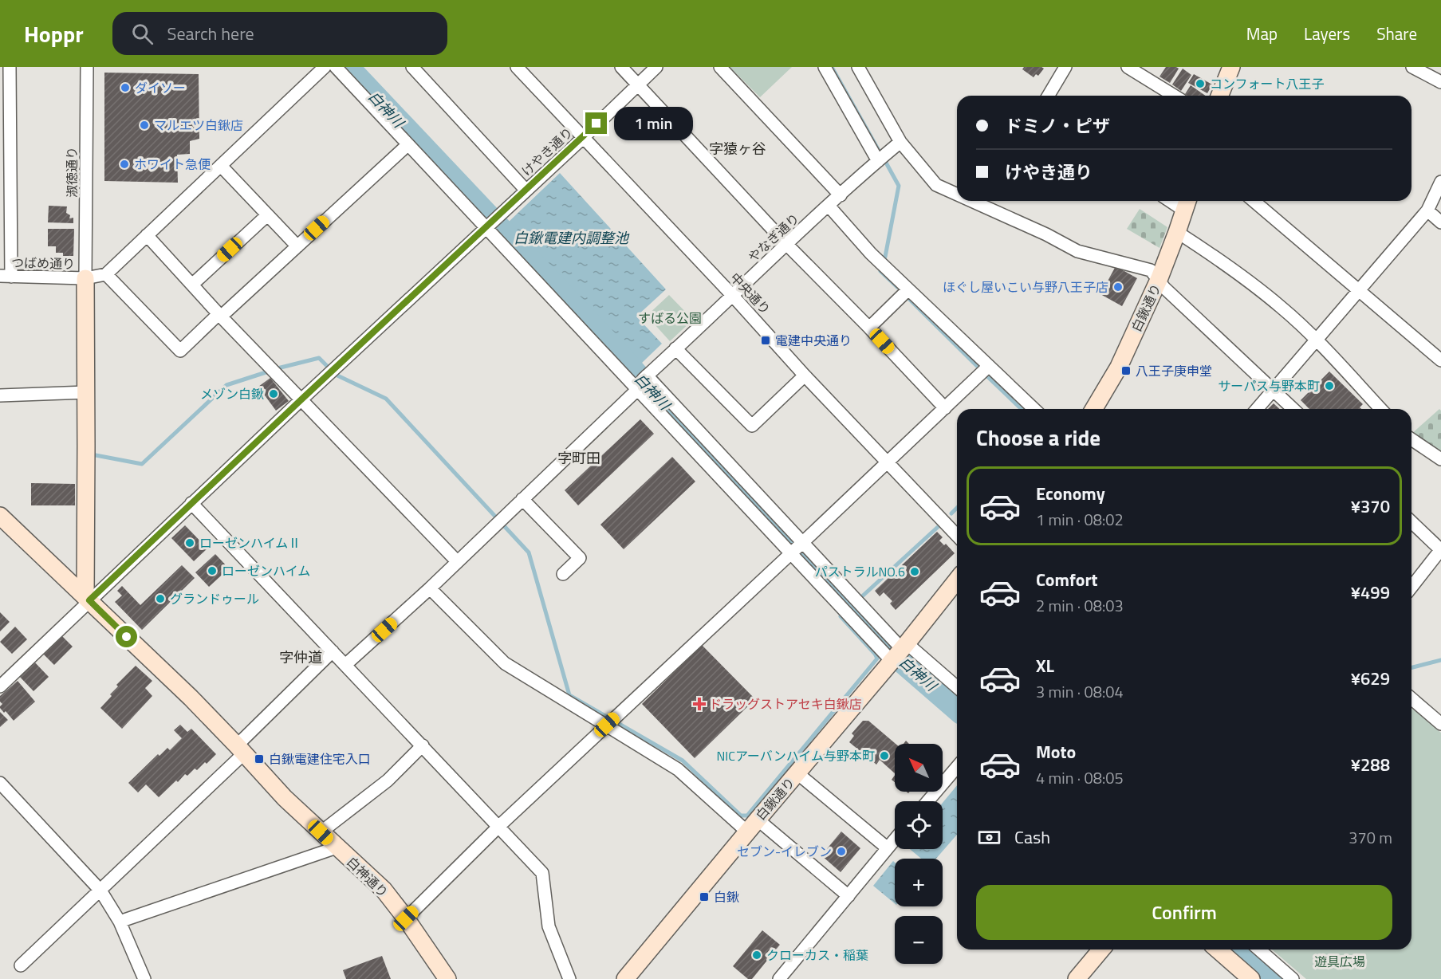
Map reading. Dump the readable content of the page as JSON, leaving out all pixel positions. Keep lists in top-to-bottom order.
{
  "streets": {
    "street": [
      "けやき通り",
      "淑徳通り",
      "やなぎ通り",
      "つばめ通り",
      "中央通り",
      "白鍬通り",
      "白神通り"
    ]
  },
  "crossings": [
    ["けやき通り", "中央通り"],
    ["けやき通り", "白神通り"],
    ["淑徳通り", "つばめ通り"],
    ["やなぎ通り", "中央通り"]
  ],
  "districts": ["字猿ヶ谷", "字町田", "字仲道"],
  "water": ["白神川", "白鍬電建内調整池"],
  "parks": ["すばる公園", "遊具広場"],
  "places": {
    "other": [
      "コンフォート八王子",
      "ダイソー",
      "マルエツ白鍬店",
      "ホワイト急便",
      "ほぐし屋いこい与野八王子店",
      "サーパス与野本町",
      "メゾン白鍬",
      "ローゼンハイムⅡ",
      "ローゼンハイム",
      "パストラルNO.6",
      "グランドゥール",
      "NICアーバンハイム与野本町",
      "セブン-イレブン",
      "クローカス・稲葉"
    ],
    "transit": [
      "電建中央通り",
      "八王子庚申堂",
      "白鍬電建住宅入口",
      "白鍬"
    ],
    "health": ["ドラッグストアセキ白鍬店"]
  },
  "north": "top left",
  "page": {
    "header": "Hoppr",
    "search": "Search here",
    "nav": ["Map", "Layers", "Share"],
    "banner": ["ドミノ・ピザ", "けやき通り"],
    "bubble": "1 min",
    "heading": "Choose a ride",
    "list": [
      {
        "name": "Economy",
        "note": "1 min · 08:02",
        "value": "¥370"
      },
      {
        "name": "Comfort",
        "note": "2 min · 08:03",
        "value": "¥499"
      },
      {
        "name": "XL",
        "note": "3 min · 08:04",
        "value": "¥629"
      },
      {
        "name": "Moto",
        "note": "4 min · 08:05",
        "value": "¥288"
      }
    ],
    "map_buttons": ["+", "−"],
    "pay": ["Cash", "370 m"],
    "buttons": "Confirm"
  }
}
